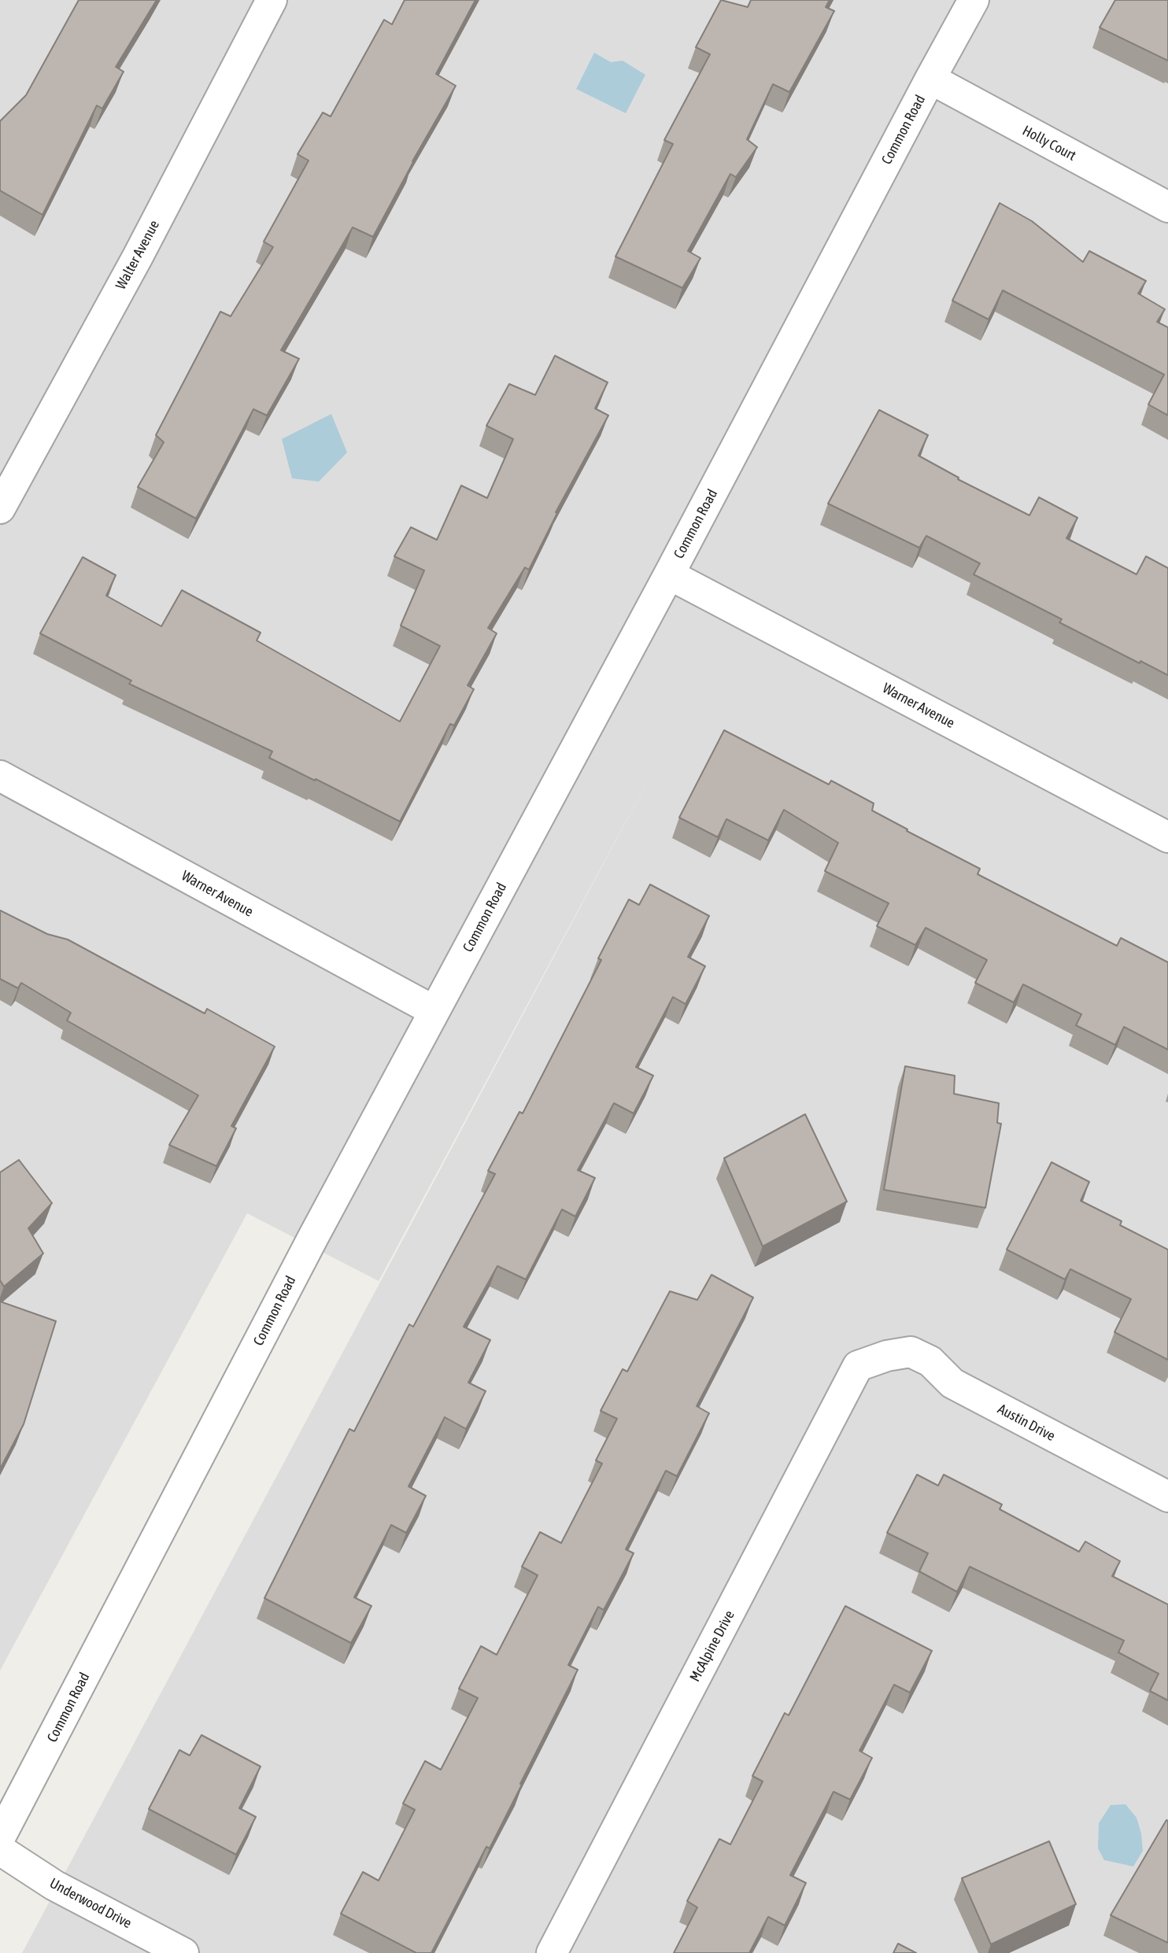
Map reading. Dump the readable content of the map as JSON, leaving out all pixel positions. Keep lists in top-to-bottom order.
{
  "streets": {
    "street": [
      "Common Road",
      "Holly Court",
      "Walter Avenue",
      "Warner Avenue",
      "Austin Drive",
      "McAlpine Drive",
      "Underwood Drive"
    ]
  },
  "crossings": [
    ["Common Road", "Holly Court"],
    ["Common Road", "Warner Avenue"],
    ["Austin Drive", "McAlpine Drive"]
  ]
}
